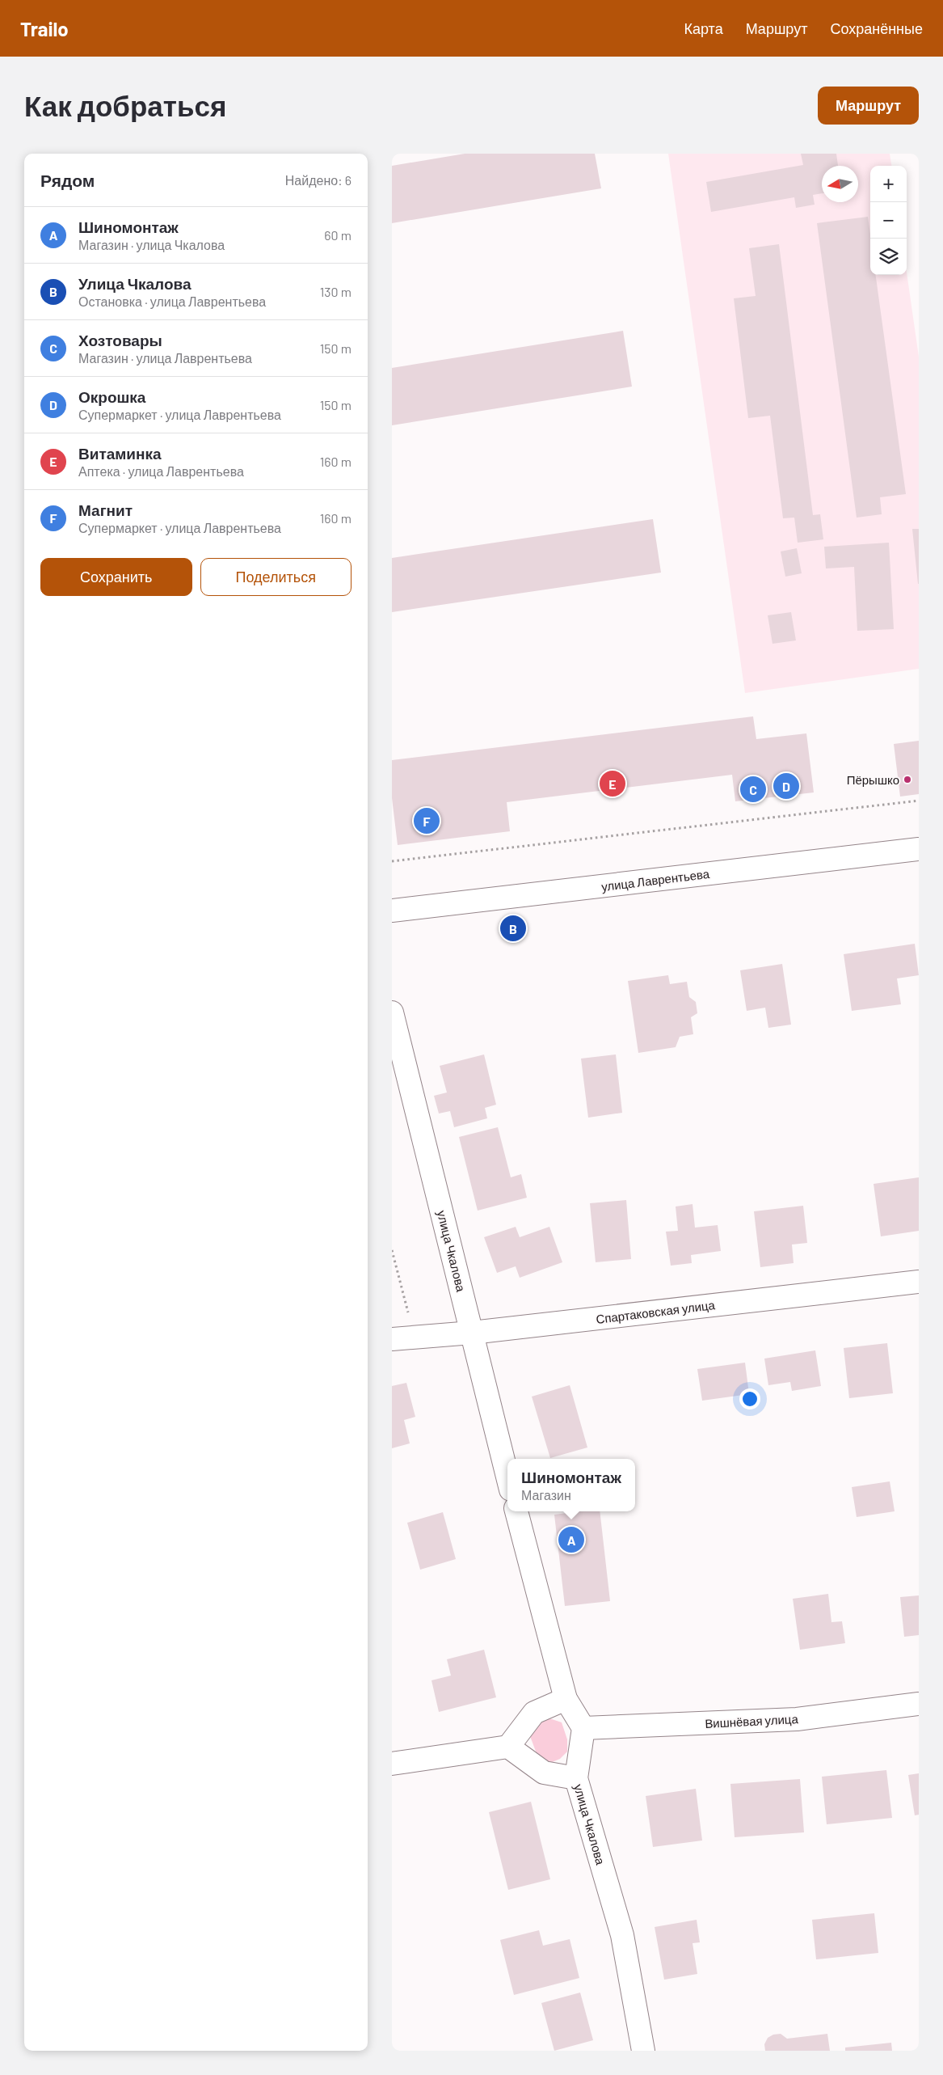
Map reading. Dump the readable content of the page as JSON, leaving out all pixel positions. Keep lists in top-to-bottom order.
{
  "streets": {
    "street": [
      "улица Лаврентьева",
      "улица Чкалова",
      "Спартаковская улица",
      "Вишнёвая улица"
    ]
  },
  "crossings": [
    ["улица Чкалова", "Спартаковская улица"],
    ["улица Чкалова", "Вишнёвая улица"]
  ],
  "places": ["Пёрышко"],
  "north": "left",
  "page": {
    "header": "Trailo",
    "nav": ["Карта", "Маршрут", "Сохранённые"],
    "buttons": [
      "Маршрут",
      ["Сохранить", "Поделиться"]
    ],
    "title": "Как добраться",
    "heading": ["Рядом", "Найдено: 6"],
    "map_buttons": ["+", "−"],
    "list": [
      {
        "mark": "A",
        "name": "Шиномонтаж",
        "note": "Магазин · улица Чкалова",
        "value": "60 m"
      },
      {
        "mark": "B",
        "name": "Улица Чкалова",
        "note": "Остановка · улица Лаврентьева",
        "value": "130 m"
      },
      {
        "mark": "C",
        "name": "Хозтовары",
        "note": "Магазин · улица Лаврентьева",
        "value": "150 m"
      },
      {
        "mark": "D",
        "name": "Окрошка",
        "note": "Супермаркет · улица Лаврентьева",
        "value": "150 m"
      },
      {
        "mark": "E",
        "name": "Витаминка",
        "note": "Аптека · улица Лаврентьева",
        "value": "160 m"
      },
      {
        "mark": "F",
        "name": "Магнит",
        "note": "Супермаркет · улица Лаврентьева",
        "value": "160 m"
      }
    ],
    "pins": [
      "E",
      "D",
      "C",
      "F",
      "B",
      "A"
    ],
    "popup": ["Шиномонтаж", "Магазин"]
  }
}
